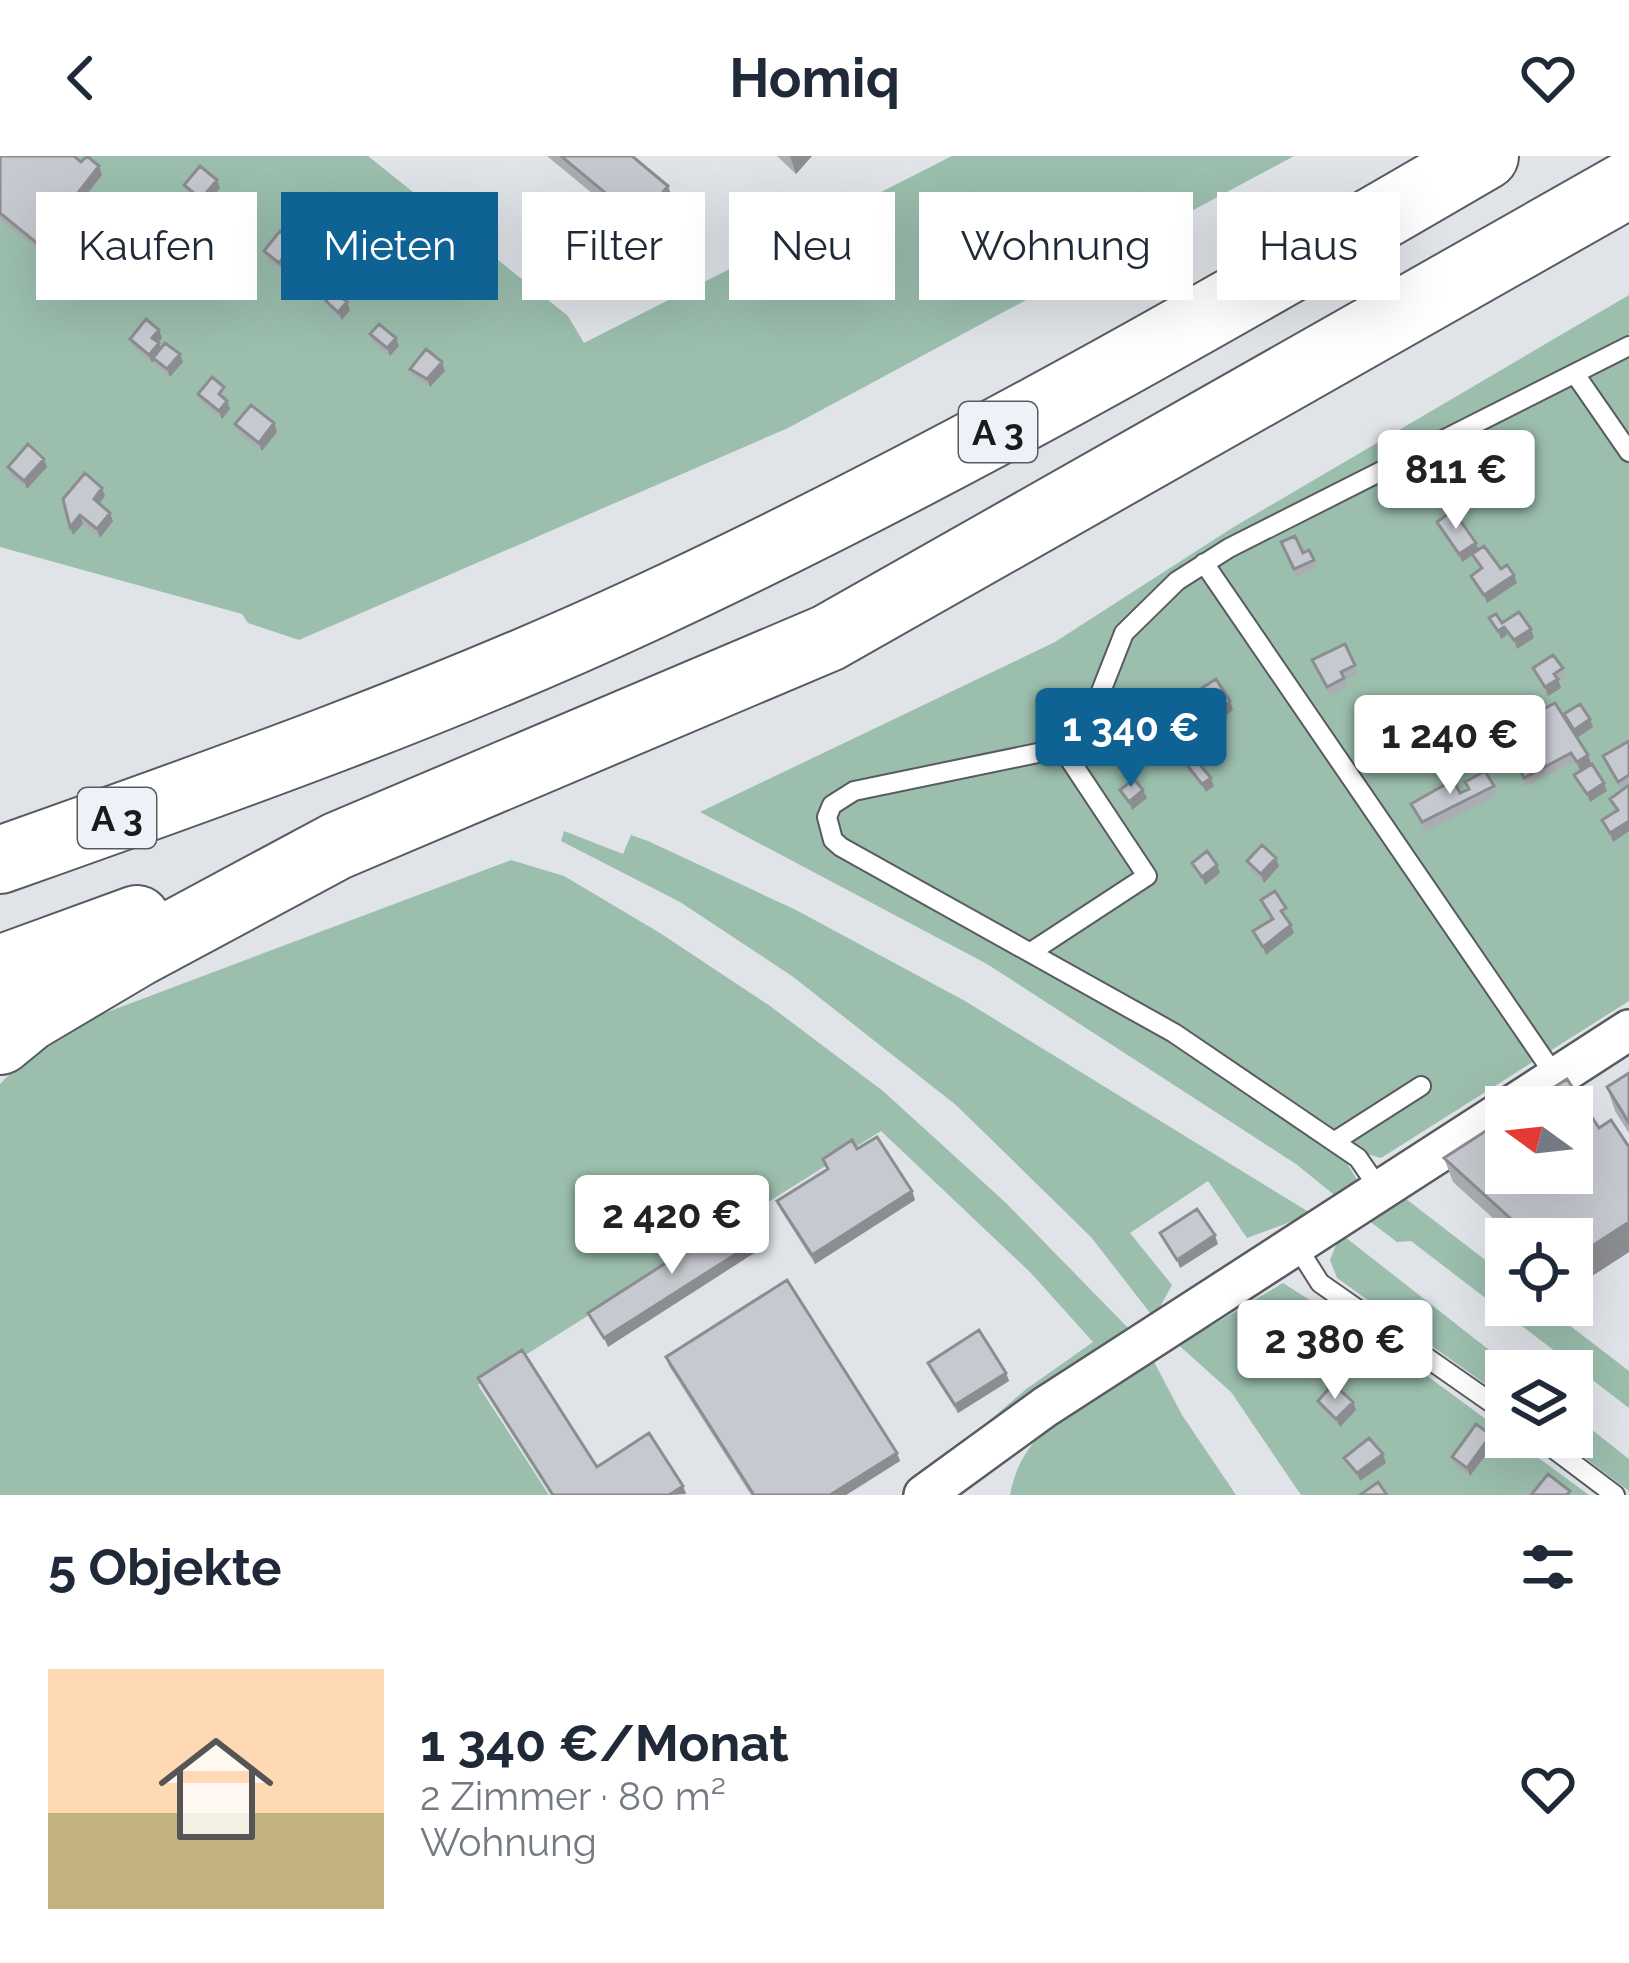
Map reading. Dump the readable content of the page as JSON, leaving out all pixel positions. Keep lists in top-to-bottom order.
{
  "streets": {
    "highway": ["A 3"]
  },
  "north": "left",
  "page": {
    "header": "Homiq",
    "chip": [
      "Kaufen",
      "Mieten",
      "Filter",
      "Neu",
      "Wohnung",
      "Haus"
    ],
    "price": [
      "811 €",
      "1 340 €",
      "1 240 €",
      "2 420 €",
      "2 380 €"
    ],
    "heading": "5 Objekte",
    "list": [
      {
        "name": "1 340 €/Monat",
        "note": "2 Zimmer · 80 m² · Wohnung"
      }
    ]
  }
}
